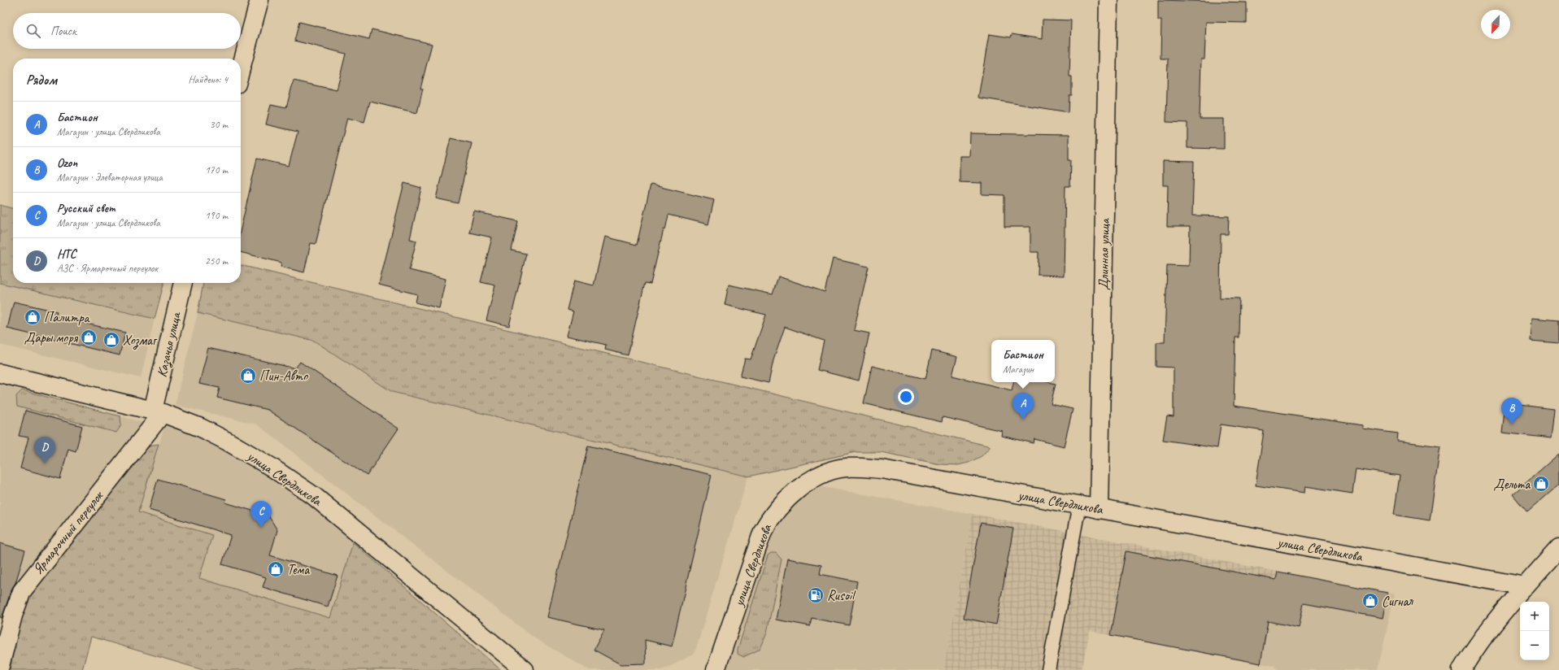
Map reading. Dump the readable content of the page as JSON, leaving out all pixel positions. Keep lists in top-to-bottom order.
{
  "streets": {
    "street": [
      "Длинная улица",
      "Казачья улица",
      "улица Свердликова",
      "Ярмарочный переулок"
    ]
  },
  "crossings": [
    ["Длинная улица", "улица Свердликова"],
    ["Казачья улица", "улица Свердликова"],
    ["Казачья улица", "Ярмарочный переулок"],
    ["улица Свердликова", "Ярмарочный переулок"]
  ],
  "places": {
    "shop": [
      "Палитра",
      "Дары моря",
      "Хозмаг",
      "Пин-Авто",
      "Дельта",
      "Тема",
      "Сигнал"
    ],
    "fuel station": ["Rusoil"]
  },
  "north": "bottom left",
  "page": {
    "search": "Поиск",
    "heading": ["Рядом", "Найдено: 4"],
    "list": [
      {
        "mark": "A",
        "name": "Бастион",
        "note": "Магазин · улица Свердликова",
        "value": "30 m"
      },
      {
        "mark": "B",
        "name": "Ozon",
        "note": "Магазин · Элеваторная улица",
        "value": "170 m"
      },
      {
        "mark": "C",
        "name": "Русский свет",
        "note": "Магазин · улица Свердликова",
        "value": "190 m"
      },
      {
        "mark": "D",
        "name": "НТС",
        "note": "АЗС · Ярмарочный переулок",
        "value": "250 m"
      }
    ],
    "popup": ["Бастион", "Магазин"],
    "pins": [
      "A",
      "B",
      "D",
      "C"
    ],
    "map_buttons": ["+", "−"]
  }
}
